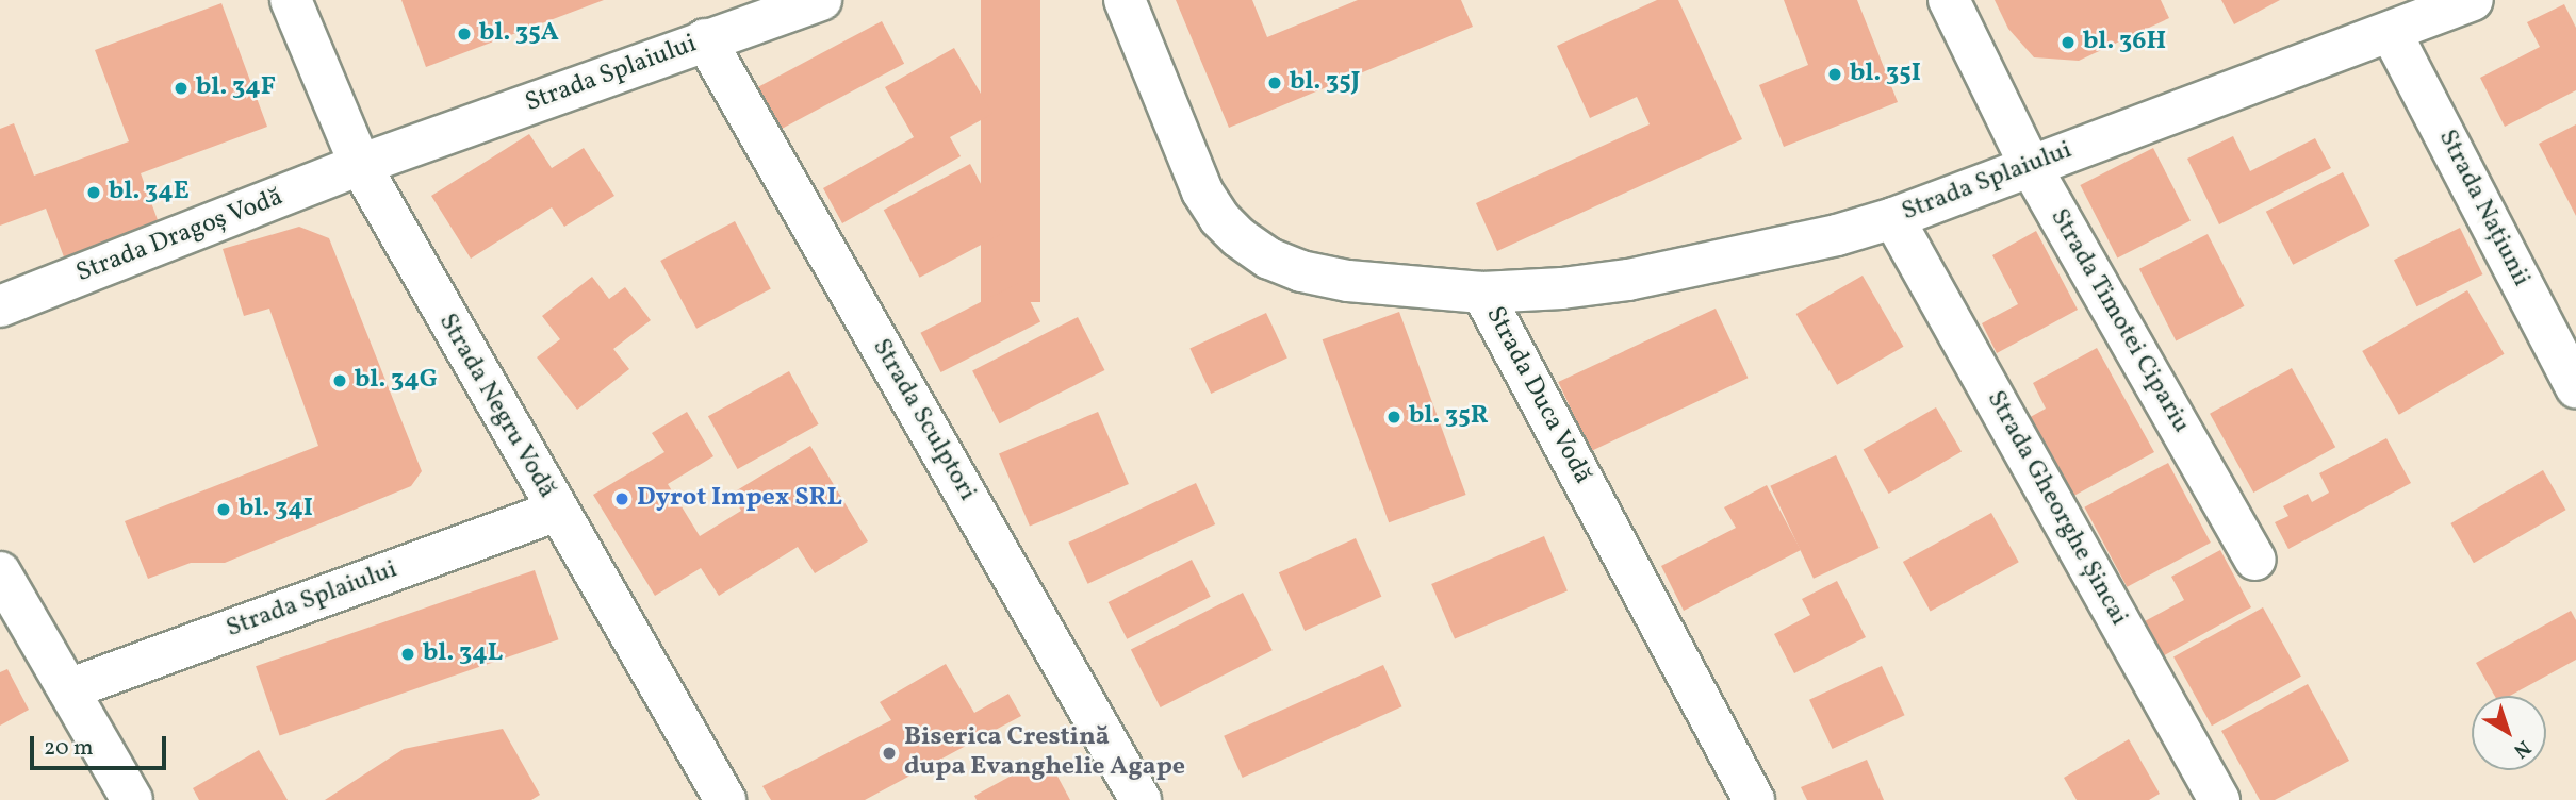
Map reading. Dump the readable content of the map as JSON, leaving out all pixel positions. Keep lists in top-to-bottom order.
{
  "streets": {
    "street": [
      "Strada Splaiului",
      "Strada Națiunii",
      "Strada Dragoș Vodă",
      "Strada Timotei Cipariu",
      "Strada Duca Vodă",
      "Strada Negru Vodă",
      "Strada Sculptori",
      "Strada Gheorghe Șincai"
    ]
  },
  "crossings": [
    ["Strada Splaiului", "Strada Națiunii"],
    ["Strada Splaiului", "Strada Dragoș Vodă"],
    ["Strada Splaiului", "Strada Timotei Cipariu"],
    ["Strada Splaiului", "Strada Duca Vodă"],
    ["Strada Splaiului", "Strada Negru Vodă"],
    ["Strada Splaiului", "Strada Sculptori"],
    ["Strada Splaiului", "Strada Gheorghe Șincai"],
    ["Strada Dragoș Vodă", "Strada Negru Vodă"]
  ],
  "places": [
    "bl. 35A",
    "bl. 36H",
    "bl. 35I",
    "bl. 35J",
    "bl. 34F",
    "bl. 34E",
    "bl. 34G",
    "bl. 35R",
    "Dyrot Impex SRL",
    "bl. 34I",
    "bl. 34L",
    "Biserica Crestină dupa Evanghelie Agape"
  ],
  "scale_bar": "20 m",
  "north": "bottom right"
}
